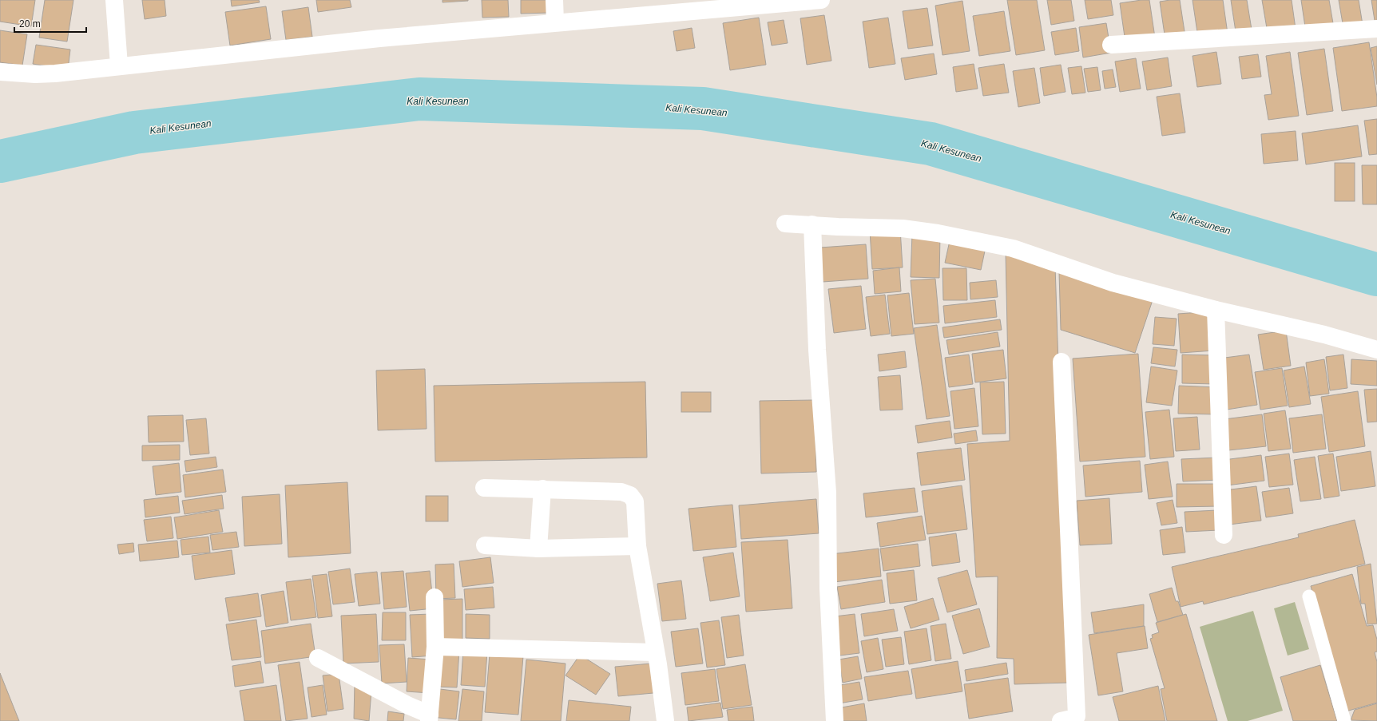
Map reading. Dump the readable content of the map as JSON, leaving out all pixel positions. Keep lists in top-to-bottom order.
{
  "water": ["Kali Kesunean"],
  "scale_bar": "20 m"
}
